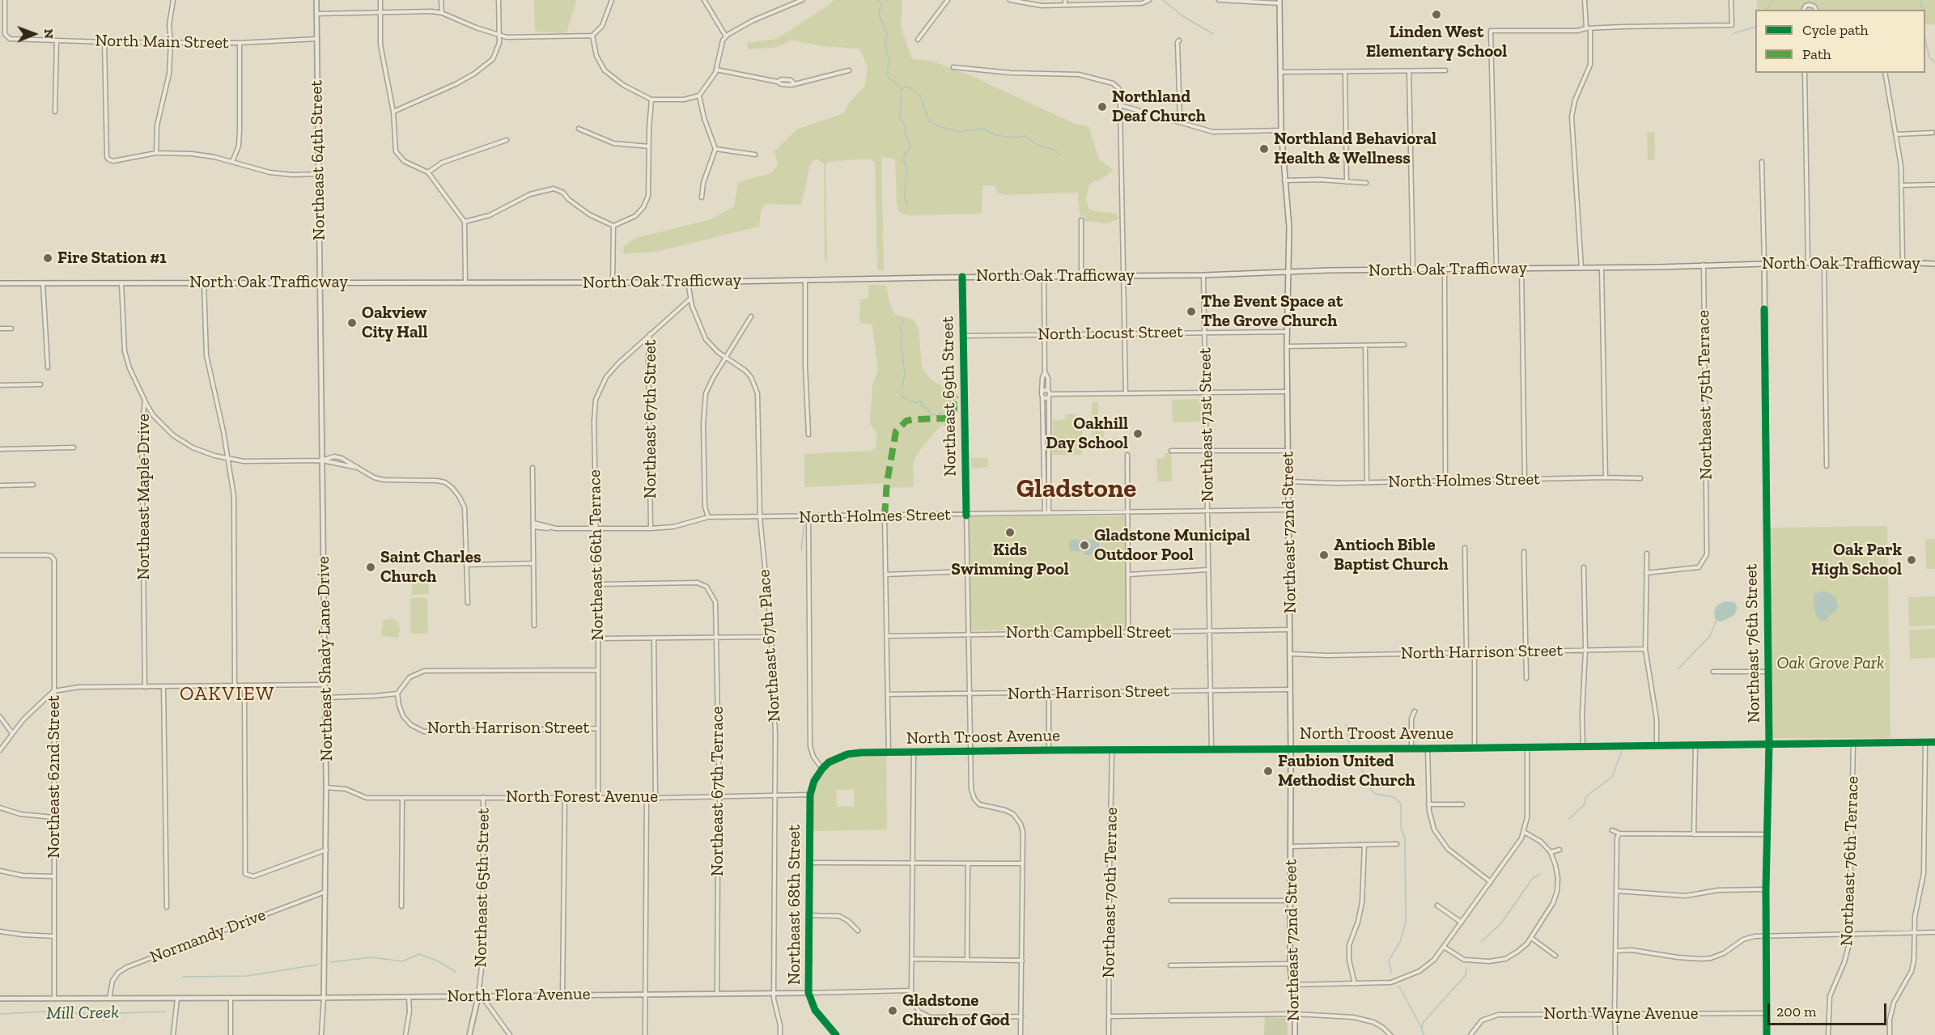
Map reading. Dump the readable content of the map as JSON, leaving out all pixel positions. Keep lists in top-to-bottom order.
{
  "streets": {
    "main road": ["North Oak Trafficway", "Northeast 72nd Street"],
    "street": [
      "North Main Street",
      "Northeast 64th Street",
      "North Locust Street",
      "Northeast 75th Terrace",
      "Northeast 69th Street",
      "Northeast 67th Street",
      "Northeast 71st Street",
      "North Holmes Street",
      "Northeast Maple Drive",
      "Northeast 66th Terrace",
      "North Campbell Street",
      "Northeast 76th Street",
      "Northeast 67th Place",
      "North Harrison Street",
      "Northeast Shady Lane Drive",
      "North Troost Avenue",
      "Northeast 62nd Street",
      "Northeast 67th Terrace",
      "North Forest Avenue",
      "Northeast 76th Terrace",
      "Northeast 65th Street",
      "Northeast 70th Terrace",
      "Northeast 68th Street",
      "Normandy Drive",
      "North Flora Avenue",
      "North Wayne Avenue"
    ]
  },
  "crossings": [
    ["North Main Street", "Northeast 64th Street"],
    ["Northeast 64th Street", "North Oak Trafficway"],
    ["Northeast 64th Street", "Northeast Shady Lane Drive"],
    ["North Oak Trafficway", "Northeast 75th Terrace"],
    ["North Oak Trafficway", "Northeast 69th Street"],
    ["North Oak Trafficway", "Northeast 71st Street"],
    ["North Oak Trafficway", "Northeast Maple Drive"],
    ["North Oak Trafficway", "Northeast 72nd Street"],
    ["North Oak Trafficway", "Northeast 76th Street"],
    ["North Oak Trafficway", "Northeast 67th Place"],
    ["North Oak Trafficway", "Northeast Shady Lane Drive"],
    ["North Locust Street", "Northeast 69th Street"],
    ["North Locust Street", "Northeast 71st Street"],
    ["North Locust Street", "Northeast 72nd Street"],
    ["Northeast 69th Street", "North Holmes Street"],
    ["Northeast 69th Street", "North Campbell Street"],
    ["Northeast 69th Street", "North Harrison Street"],
    ["Northeast 69th Street", "North Troost Avenue"],
    ["Northeast 67th Street", "North Holmes Street"],
    ["Northeast 67th Street", "Northeast 66th Terrace"],
    ["Northeast 67th Street", "Northeast 67th Place"],
    ["Northeast 71st Street", "North Holmes Street"],
    ["Northeast 71st Street", "North Campbell Street"],
    ["Northeast 71st Street", "North Harrison Street"],
    ["Northeast 71st Street", "North Troost Avenue"],
    ["North Holmes Street", "Northeast 72nd Street"],
    ["North Holmes Street", "Northeast 66th Terrace"],
    ["North Holmes Street", "Northeast 67th Place"],
    ["Northeast 72nd Street", "North Campbell Street"],
    ["Northeast 72nd Street", "North Harrison Street"],
    ["Northeast 72nd Street", "North Troost Avenue"],
    ["Northeast 66th Terrace", "North Harrison Street"],
    ["Northeast 66th Terrace", "Northeast 67th Terrace"],
    ["Northeast 66th Terrace", "North Forest Avenue"],
    ["Northeast 76th Street", "North Troost Avenue"],
    ["Northeast 76th Street", "North Wayne Avenue"],
    ["Northeast 67th Place", "North Forest Avenue"],
    ["Northeast 67th Place", "North Flora Avenue"],
    ["Northeast Shady Lane Drive", "North Forest Avenue"],
    ["Northeast Shady Lane Drive", "Normandy Drive"],
    ["Northeast Shady Lane Drive", "North Flora Avenue"],
    ["North Troost Avenue", "Northeast 76th Terrace"],
    ["North Troost Avenue", "Northeast 70th Terrace"],
    ["North Troost Avenue", "Northeast 68th Street"],
    ["Northeast 62nd Street", "North Flora Avenue"],
    ["Northeast 67th Terrace", "North Forest Avenue"],
    ["Northeast 67th Terrace", "North Flora Avenue"],
    ["North Forest Avenue", "Northeast 65th Street"],
    ["North Forest Avenue", "Northeast 68th Street"],
    ["Northeast 65th Street", "North Flora Avenue"],
    ["Northeast 68th Street", "North Flora Avenue"],
    ["Normandy Drive", "North Flora Avenue"]
  ],
  "districts": ["Gladstone", "OAKVIEW"],
  "water": ["Mill Creek"],
  "parks": ["Oak Grove Park"],
  "places": [
    "Linden West Elementary School",
    "Northland Deaf Church",
    "Northland Behavioral Health & Wellness",
    "Fire Station #1",
    "The Event Space at The Grove Church",
    "Oakview City Hall",
    "Oakhill Day School",
    "Kids Swimming Pool",
    "Gladstone Municipal Outdoor Pool",
    "Antioch Bible Baptist Church",
    "Oak Park High School",
    "Saint Charles Church",
    "Faubion United Methodist Church",
    "Gladstone Church of God"
  ],
  "legend": ["Cycle path", "Path"],
  "scale_bar": "200 m",
  "north": "right"
}
